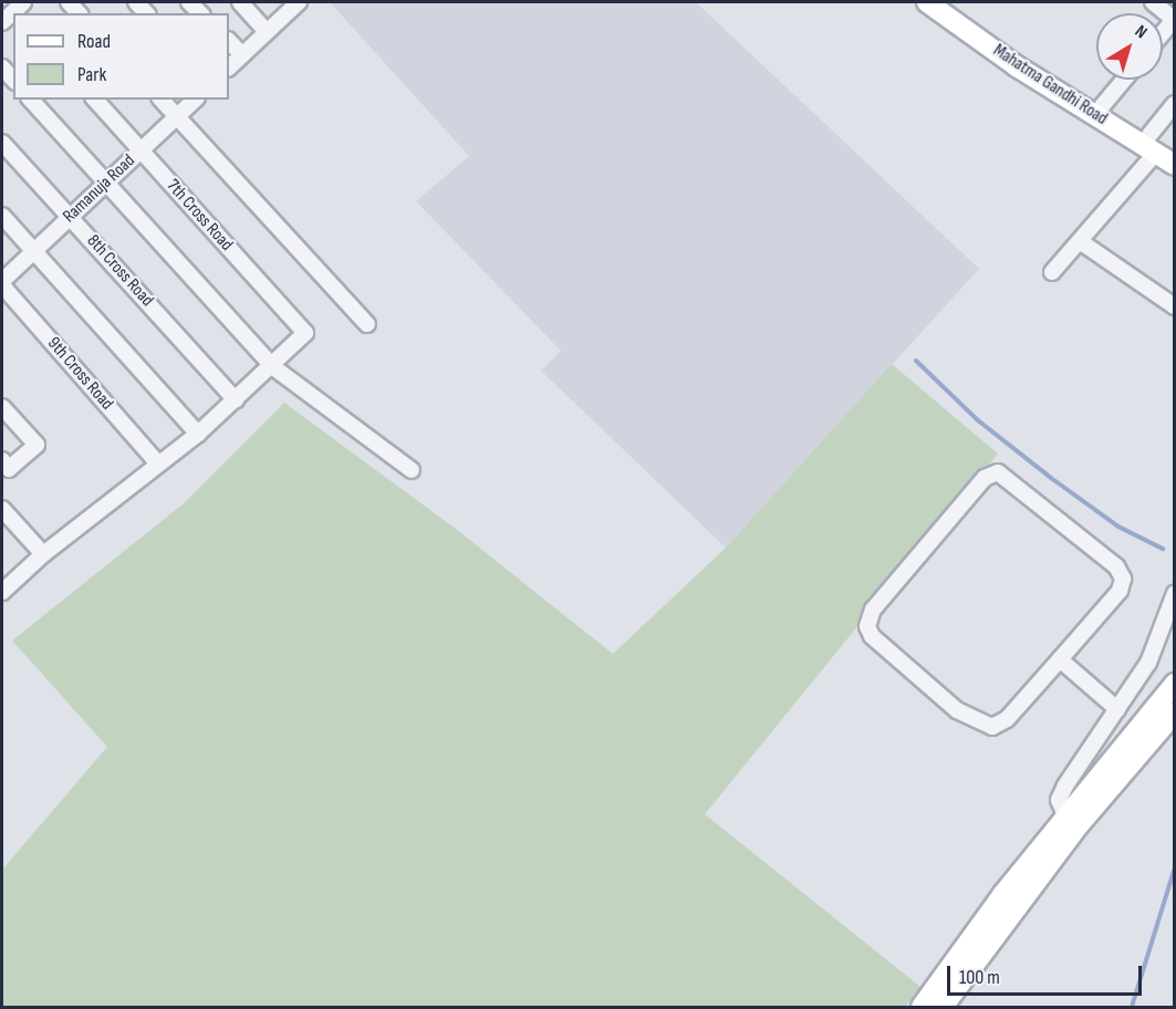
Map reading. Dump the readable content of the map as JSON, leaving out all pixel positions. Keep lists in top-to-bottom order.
{
  "streets": {
    "main road": ["Mahatma Gandhi Road"],
    "street": [
      "Ramanuja Road",
      "7th Cross Road",
      "8th Cross Road",
      "9th Cross Road"
    ]
  },
  "crossings": [
    ["Ramanuja Road", "7th Cross Road"],
    ["Ramanuja Road", "8th Cross Road"],
    ["Ramanuja Road", "9th Cross Road"]
  ],
  "legend": ["Road", "Park"],
  "scale_bar": "100 m",
  "north": "top right"
}
